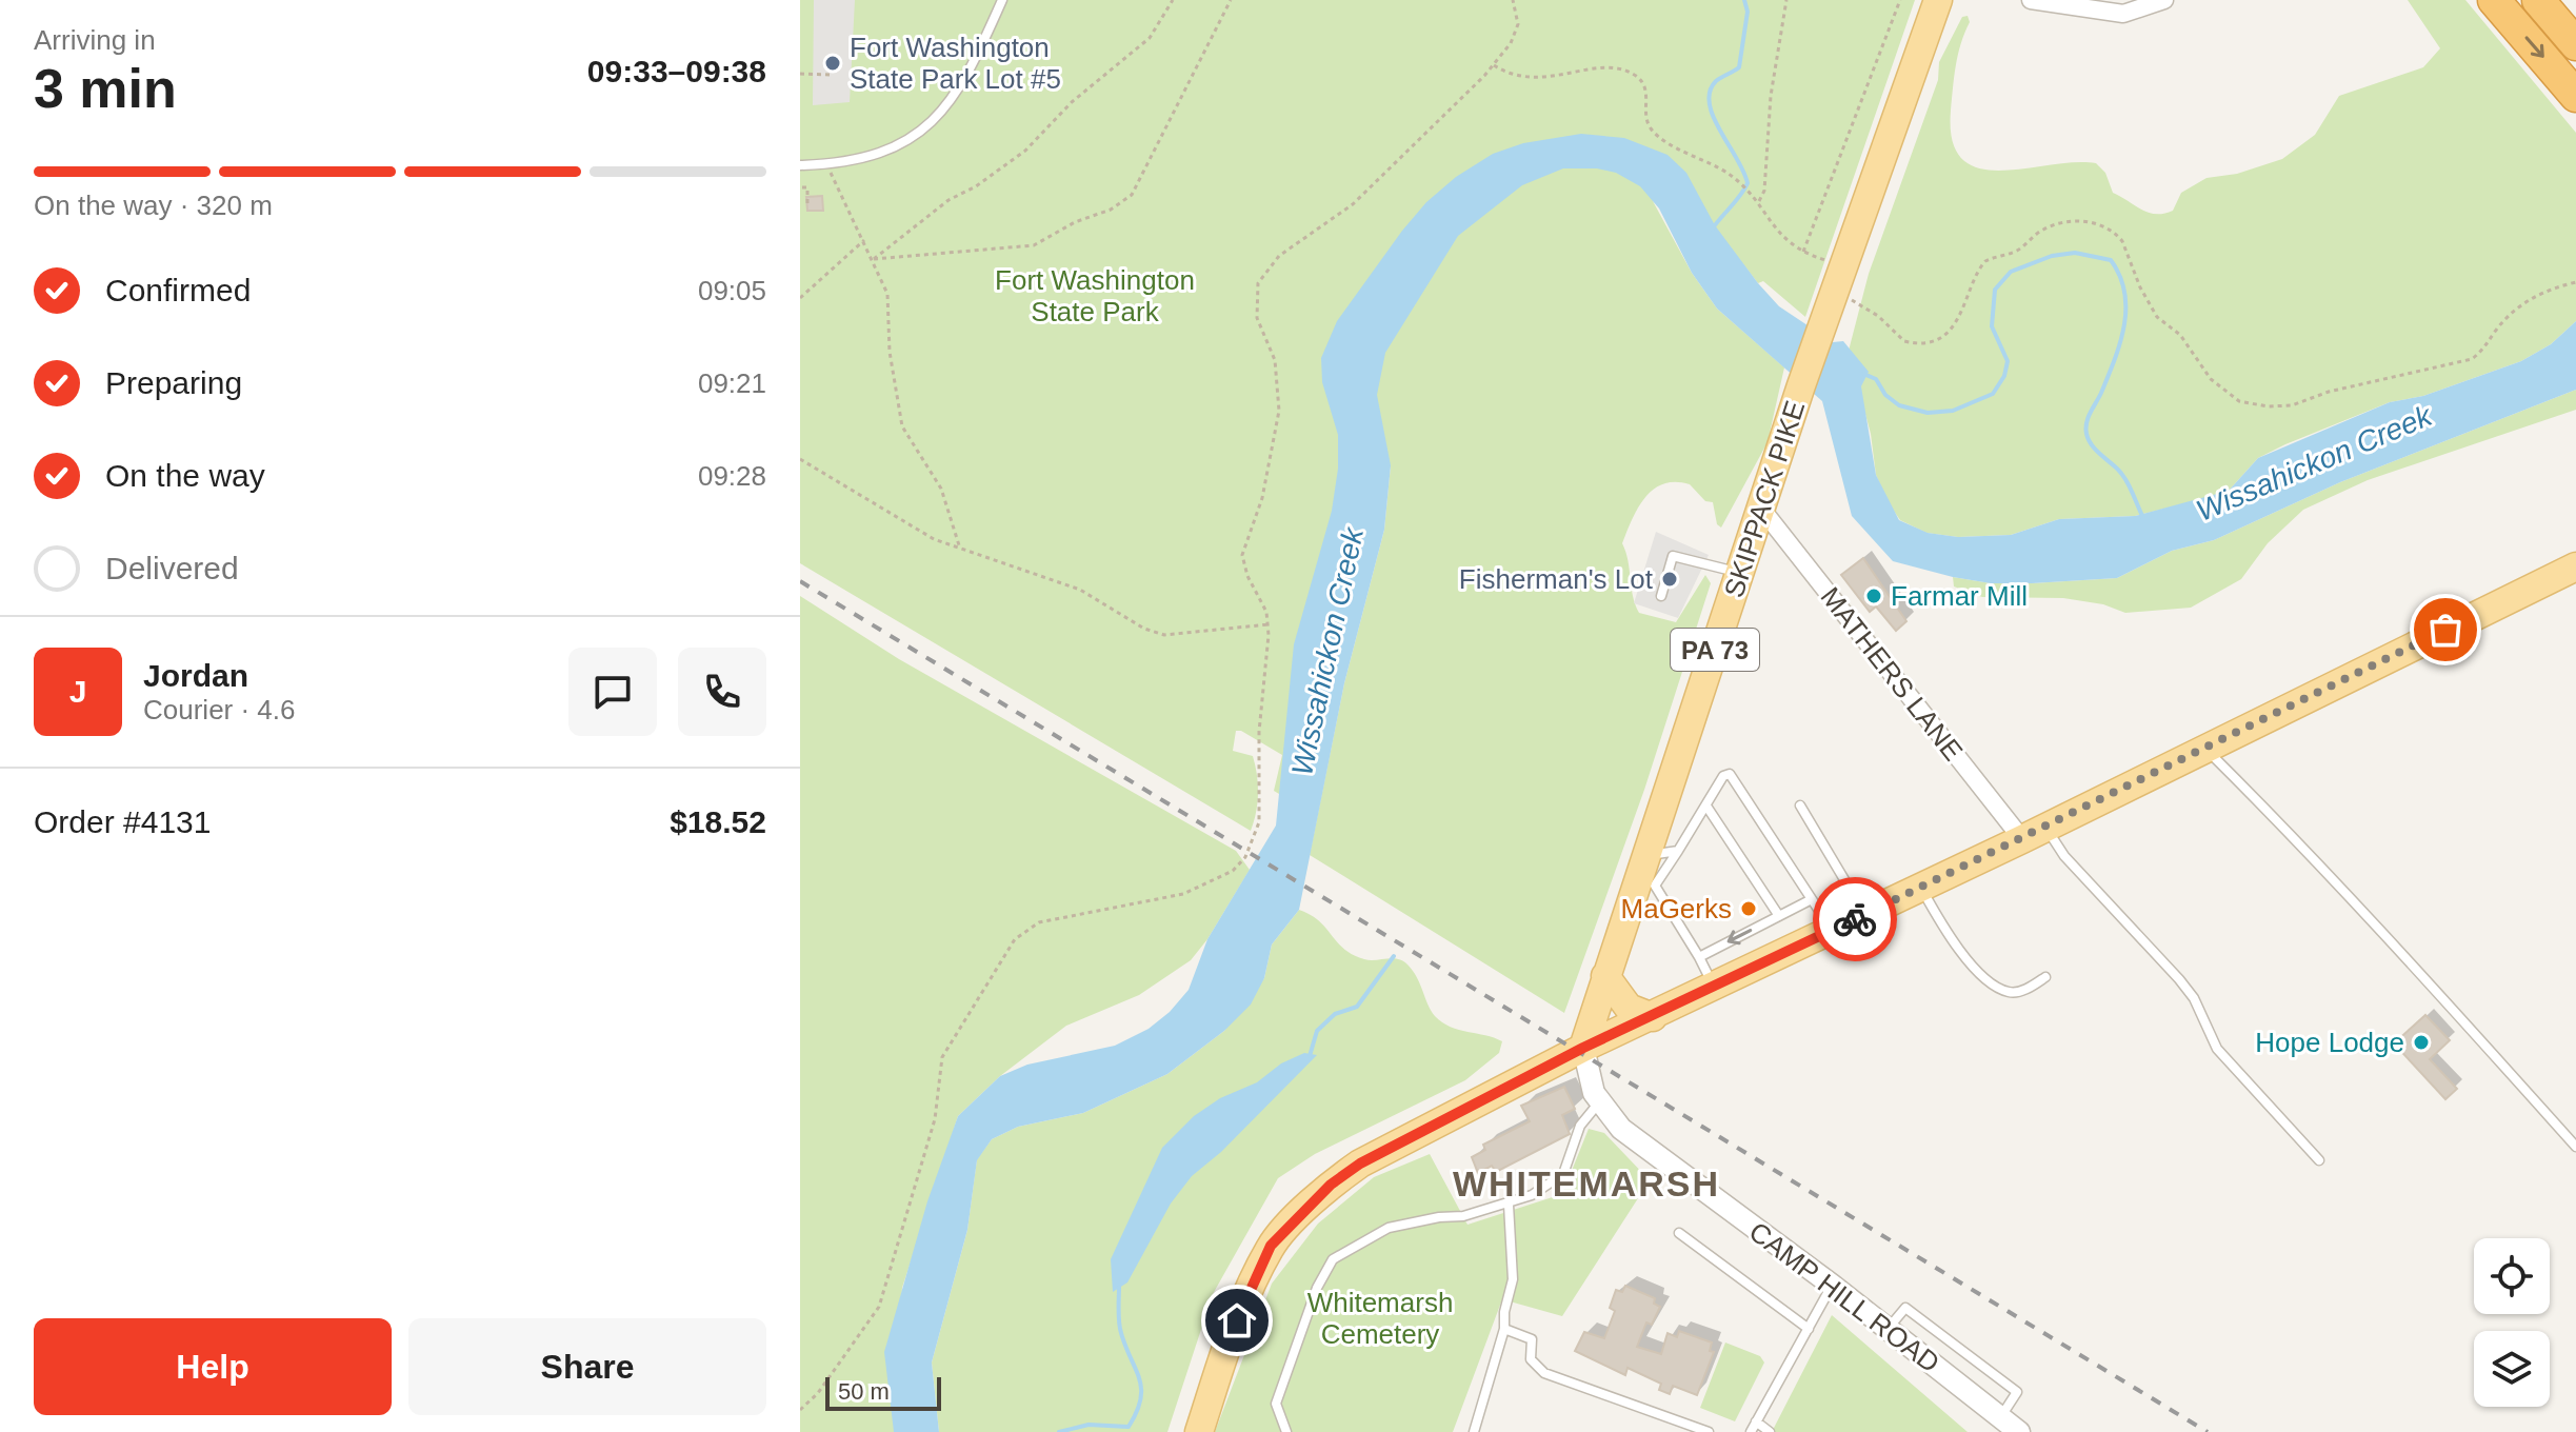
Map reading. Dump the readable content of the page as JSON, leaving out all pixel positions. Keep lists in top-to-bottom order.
{
  "streets": {
    "main road": ["SKIPPACK PIKE", "PA 73"],
    "street": ["MATHERS LANE", "CAMP HILL ROAD"]
  },
  "crossings": [
    ["SKIPPACK PIKE", "MATHERS LANE"],
    ["SKIPPACK PIKE", "CAMP HILL ROAD"]
  ],
  "districts": ["WHITEMARSH"],
  "water": ["Wissahickon Creek"],
  "parks": ["Fort Washington State Park", "Whitemarsh Cemetery"],
  "places": [
    "Fort Washington State Park Lot #5",
    "Fisherman's Lot",
    "Farmar Mill",
    "MaGerks",
    "Hope Lodge"
  ],
  "scale_bar": "50 m",
  "page": {
    "heading": ["3 min", "Arriving in", "09:33–09:38"],
    "panel": [
      "Jordan",
      "Courier · 4.6",
      "Order #4131",
      "$18.52"
    ],
    "bar": "On the way · 320 m",
    "list": [
      ["Confirmed", "09:05"],
      ["Preparing", "09:21"],
      ["On the way", "09:28"],
      "Delivered"
    ],
    "round": "J",
    "buttons": ["Help", "Share"],
    "scale": "50 m"
  }
}
